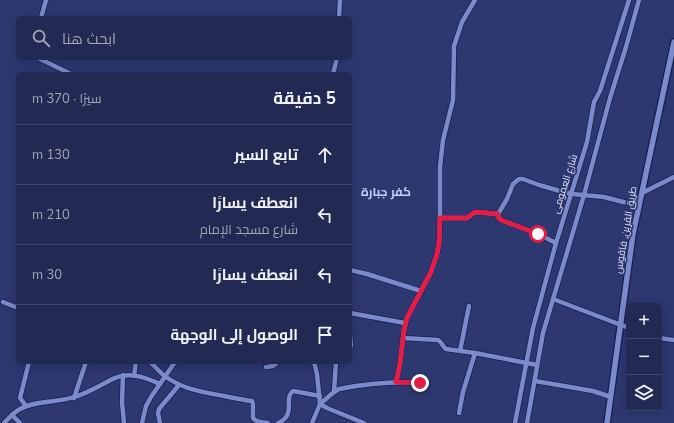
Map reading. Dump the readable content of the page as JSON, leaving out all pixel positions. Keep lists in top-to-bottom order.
{
  "streets": {
    "street": ["شارع العمومى", "طريق القرين, فاقوس"]
  },
  "districts": ["كفر جبارة"],
  "page": {
    "search": "ابحث هنا",
    "heading": ["5 دقيقة", "سيرًا · 370 m"],
    "list": [
      ["تابع السير", "130 m"],
      ["انعطف يسارًا", "شارع مسجد الإمام", "210 m"],
      ["انعطف يسارًا", "30 m"],
      "الوصول إلى الوجهة"
    ],
    "map_buttons": ["+", "−"]
  }
}
